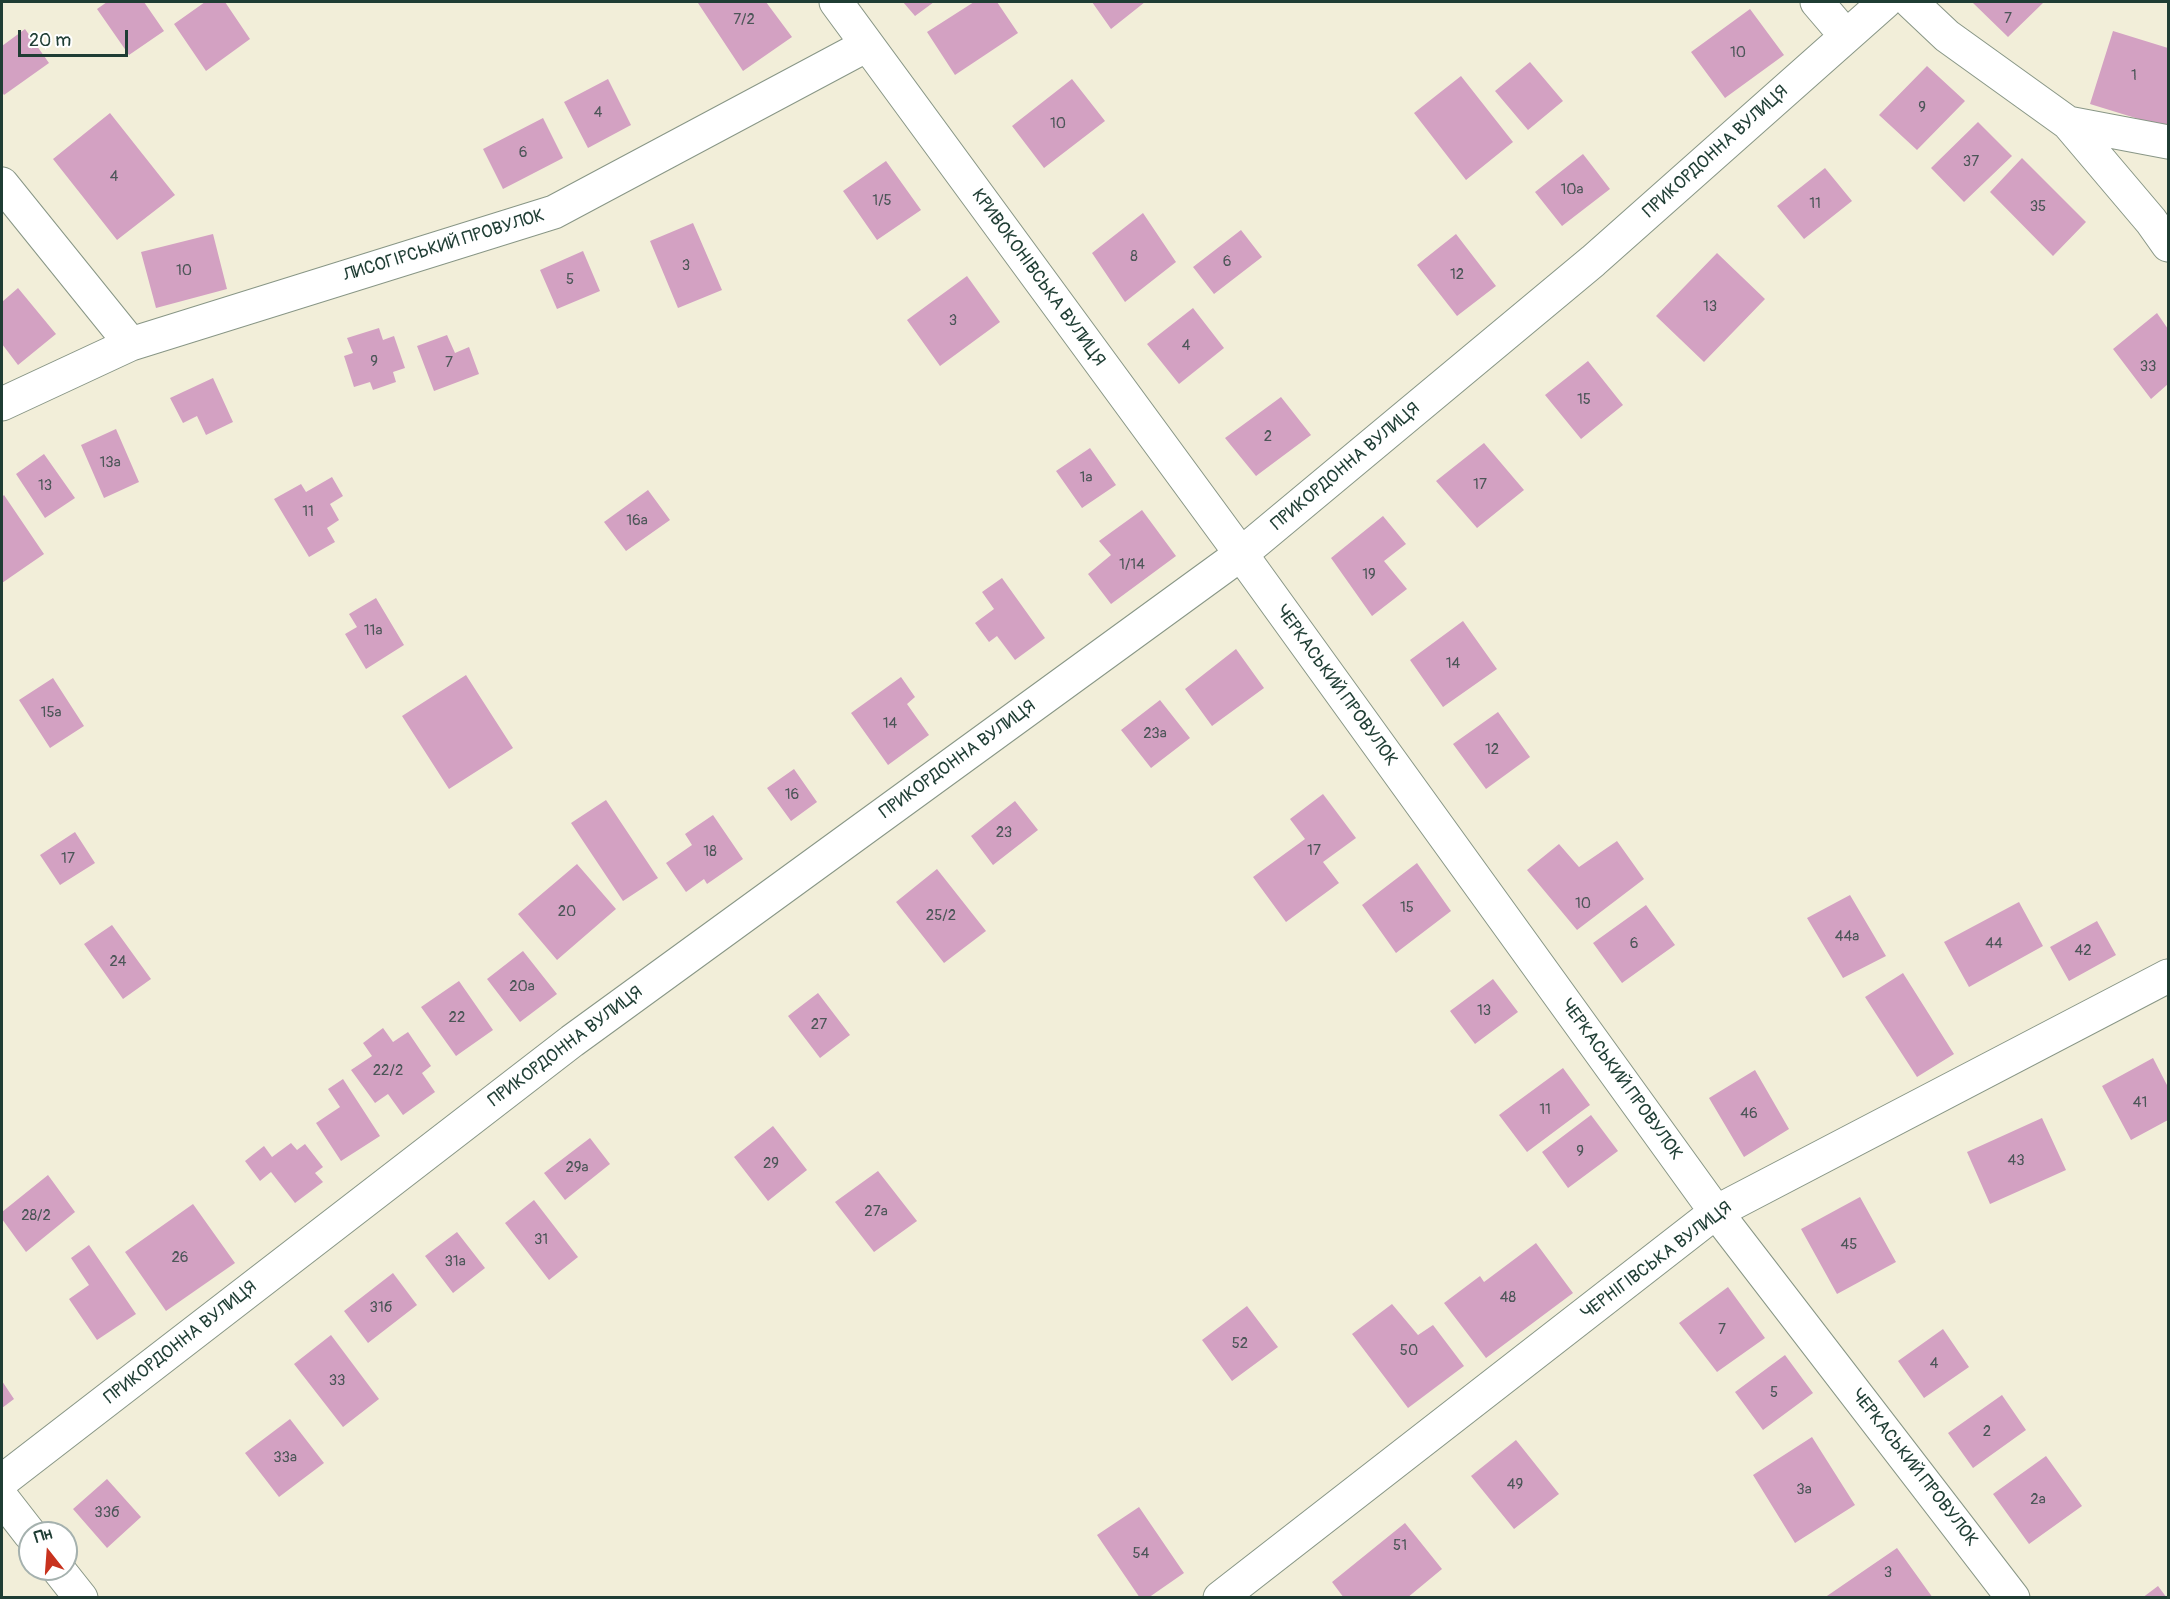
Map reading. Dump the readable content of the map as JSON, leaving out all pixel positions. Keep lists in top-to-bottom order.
{
  "streets": {
    "street": [
      "ПРИКОРДОННА ВУЛИЦЯ",
      "ЛИСОГІРСЬКИЙ ПРОВУЛОК",
      "КРИВОКОНІВСЬКА ВУЛИЦЯ",
      "ЧЕРКАСЬКИЙ ПРОВУЛОК",
      "ЧЕРНІГІВСЬКА ВУЛИЦЯ"
    ]
  },
  "crossings": [
    ["ПРИКОРДОННА ВУЛИЦЯ", "КРИВОКОНІВСЬКА ВУЛИЦЯ"],
    ["ПРИКОРДОННА ВУЛИЦЯ", "ЧЕРКАСЬКИЙ ПРОВУЛОК"],
    ["ЛИСОГІРСЬКИЙ ПРОВУЛОК", "КРИВОКОНІВСЬКА ВУЛИЦЯ"],
    ["КРИВОКОНІВСЬКА ВУЛИЦЯ", "ЧЕРКАСЬКИЙ ПРОВУЛОК"],
    ["ЧЕРКАСЬКИЙ ПРОВУЛОК", "ЧЕРНІГІВСЬКА ВУЛИЦЯ"]
  ],
  "house_numbers": [
    "7",
    "7/2",
    "10",
    "1",
    "9",
    "4",
    "10",
    "6",
    "37",
    "4",
    "10а",
    "1/5",
    "11",
    "35",
    "8",
    "6",
    "3",
    "10",
    "12",
    "5",
    "13",
    "3",
    "4",
    "9",
    "7",
    "33",
    "15",
    "2",
    "13а",
    "1а",
    "17",
    "13",
    "11",
    "16а",
    "1/14",
    "19",
    "11а",
    "14",
    "15а",
    "14",
    "23а",
    "12",
    "16",
    "23",
    "17",
    "18",
    "17",
    "10",
    "15",
    "20",
    "25/2",
    "44а",
    "6",
    "44",
    "42",
    "24",
    "20а",
    "13",
    "22",
    "27",
    "22/2",
    "41",
    "11",
    "46",
    "9",
    "43",
    "29",
    "29а",
    "27а",
    "28/2",
    "31",
    "45",
    "26",
    "31а",
    "48",
    "31б",
    "7",
    "52",
    "50",
    "4",
    "33",
    "5",
    "2",
    "33а",
    "49",
    "3а",
    "2а",
    "33б",
    "51",
    "54",
    "3"
  ],
  "scale_bar": "20 m",
  "north": "top"
}
